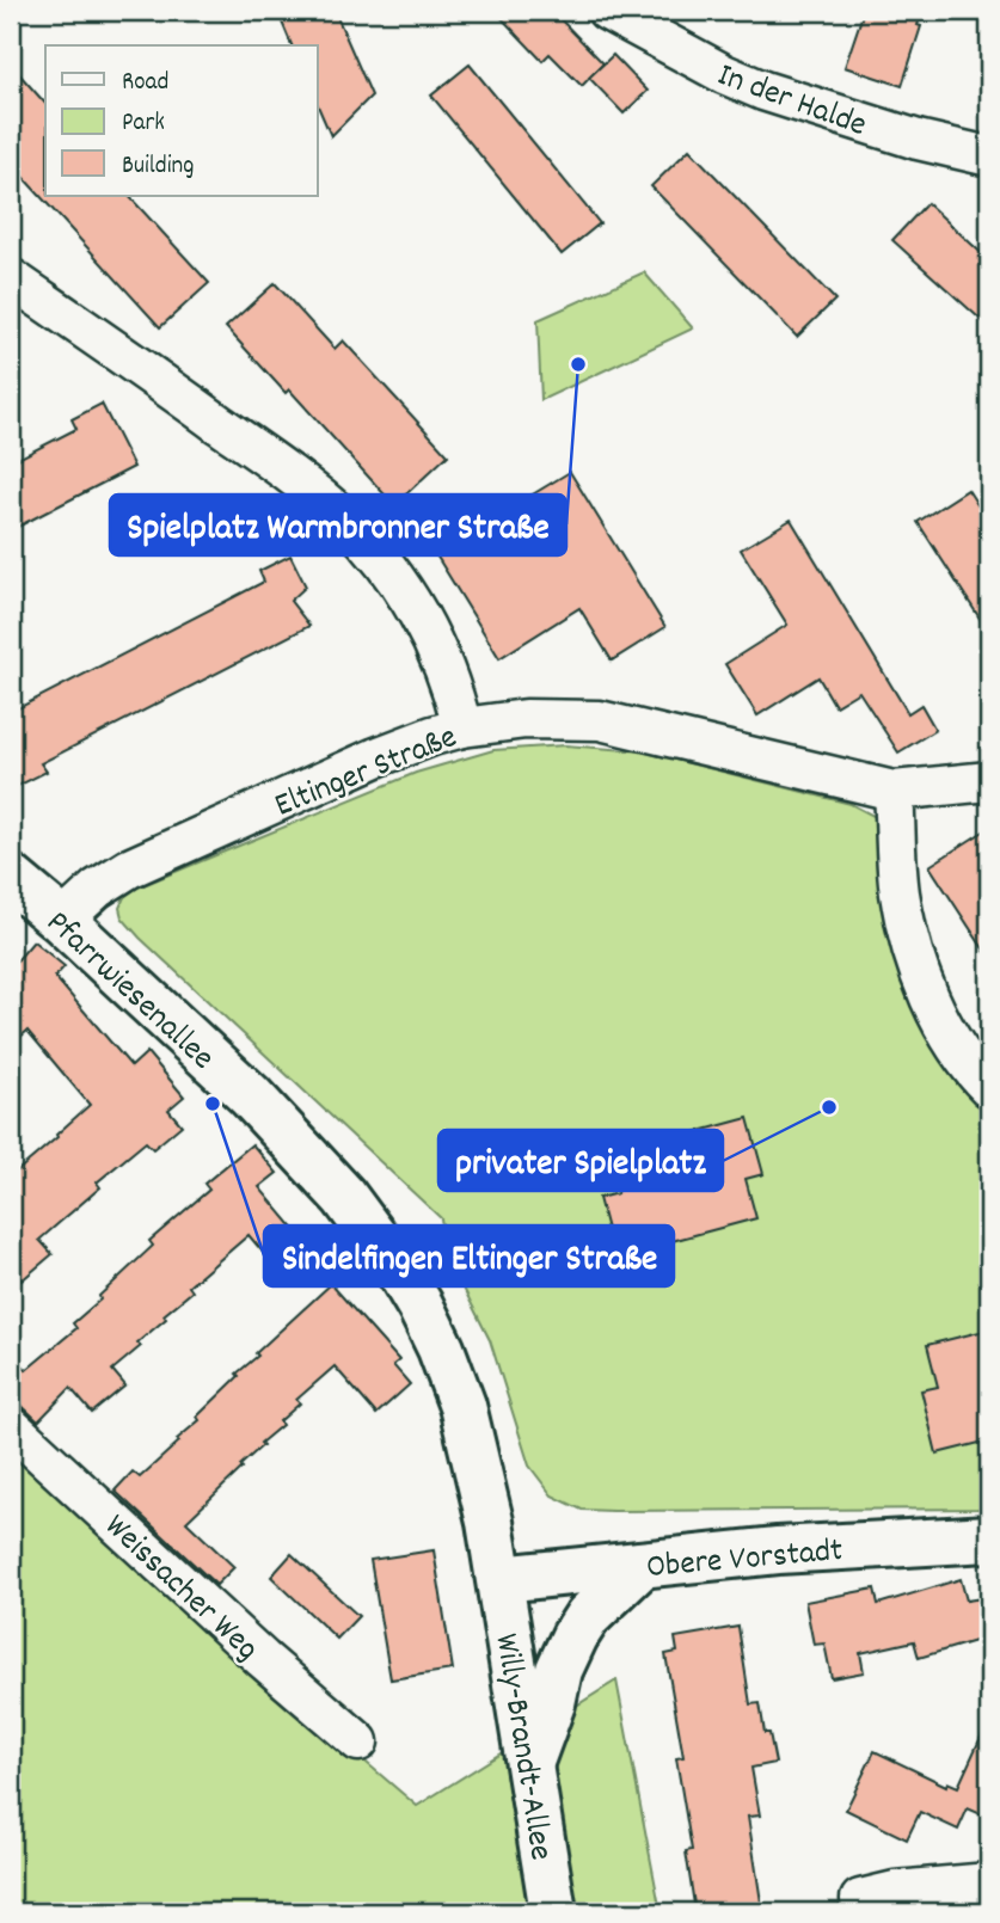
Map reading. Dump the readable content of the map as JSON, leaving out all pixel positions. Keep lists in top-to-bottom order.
{
  "streets": {
    "main road": ["Pfarrwiesenallee", "Obere Vorstadt", "Willy-Brandt-Allee"],
    "street": ["In der Halde", "Eltinger Straße", "Weissacher Weg"]
  },
  "crossings": [
    ["Eltinger Straße", "Pfarrwiesenallee"],
    ["Pfarrwiesenallee", "Obere Vorstadt"],
    ["Pfarrwiesenallee", "Willy-Brandt-Allee"],
    ["Obere Vorstadt", "Willy-Brandt-Allee"]
  ],
  "places": ["Spielplatz Warmbronner Straße", "Sindelfingen Eltinger Straße", "privater Spielplatz"],
  "legend": ["Road", "Park", "Building"]
}
